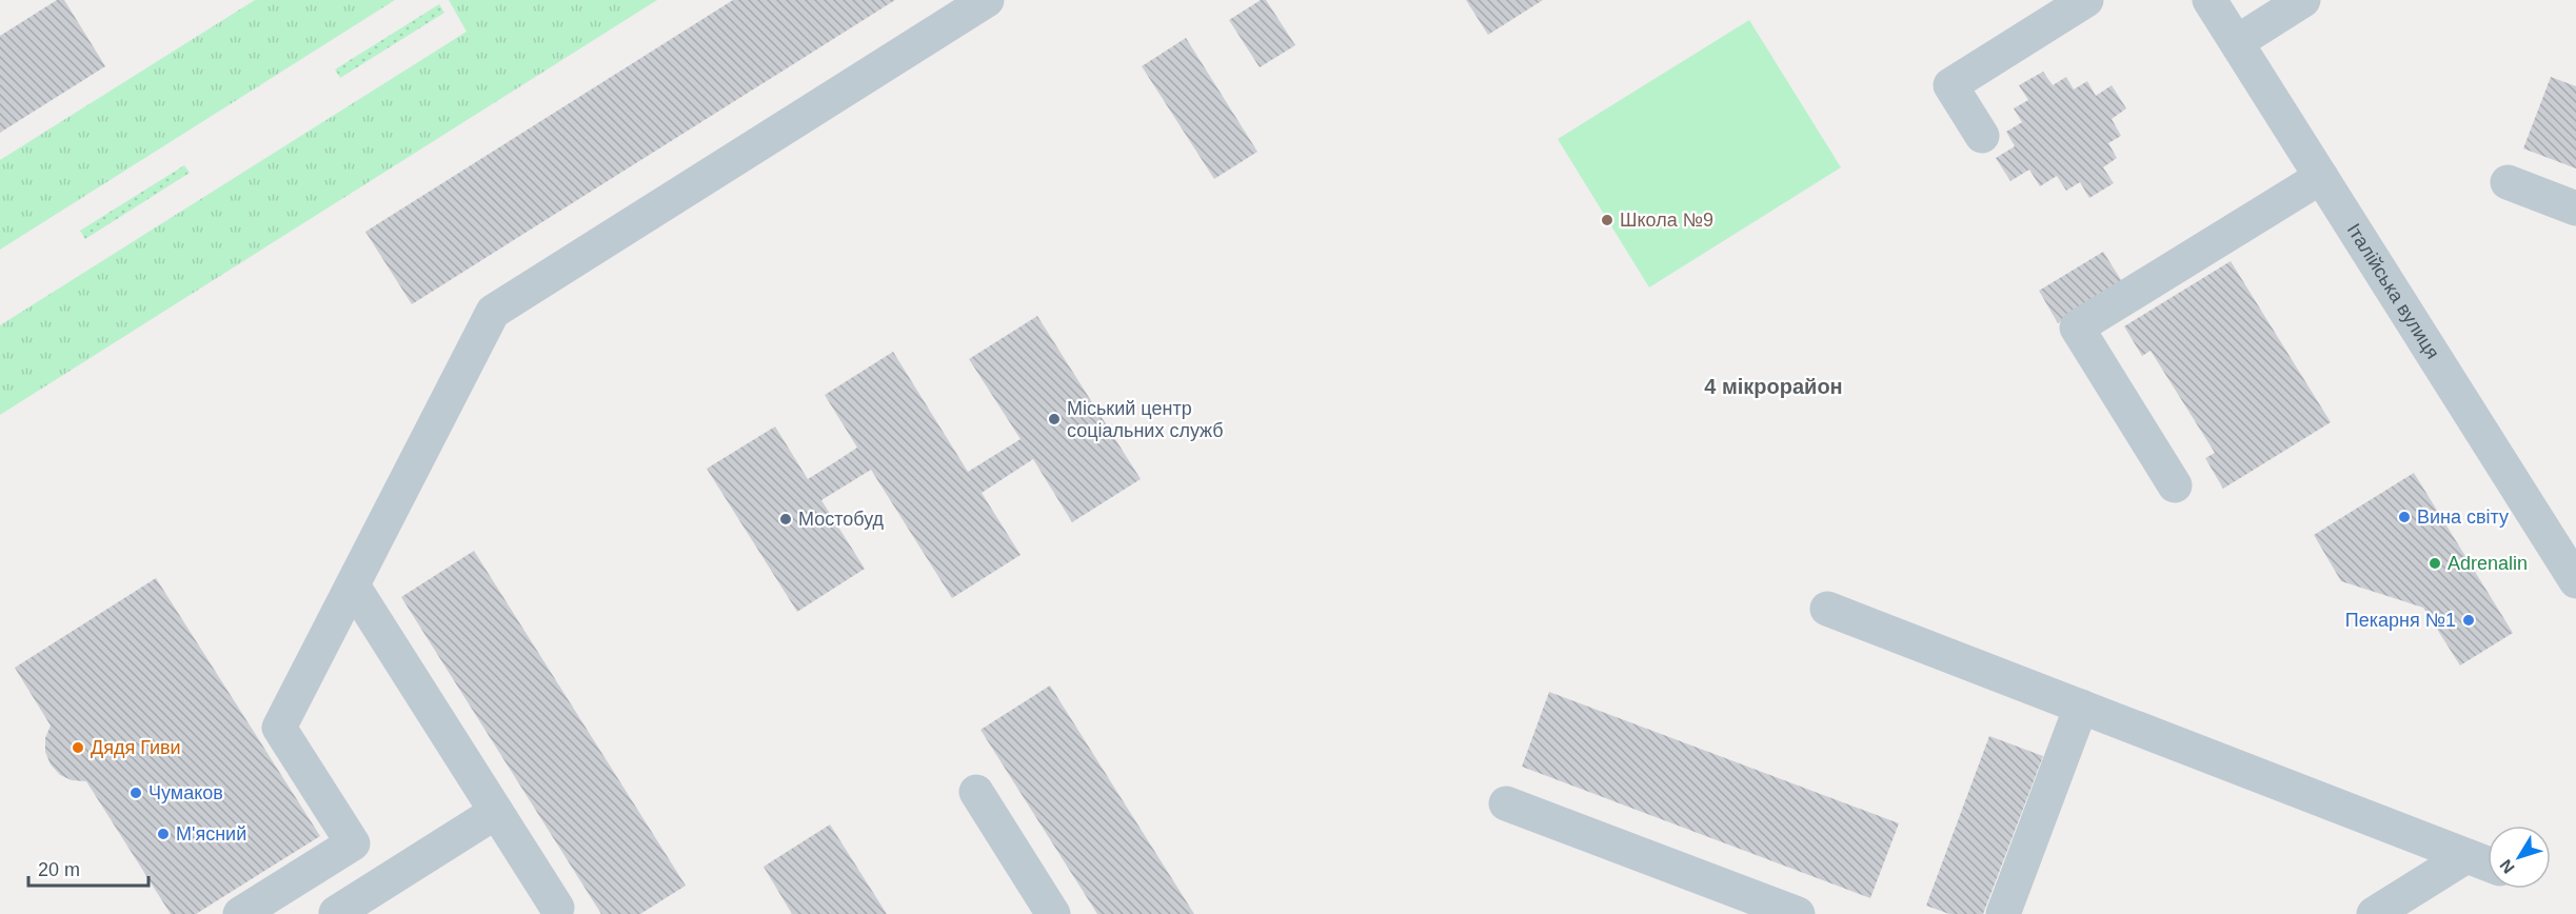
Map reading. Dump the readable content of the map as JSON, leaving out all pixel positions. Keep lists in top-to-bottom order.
{
  "streets": {
    "street": ["Італійська вулиця"]
  },
  "districts": ["4 мікрорайон"],
  "places": [
    "Школа №9",
    "Міський центр соціальних служб",
    "Вина світу",
    "Мостобуд",
    "Adrenalin",
    "Пекарня №1",
    "Дядя Гиви",
    "Чумаков",
    "М'ясний"
  ],
  "scale_bar": "20 m",
  "north": "bottom left"
}
